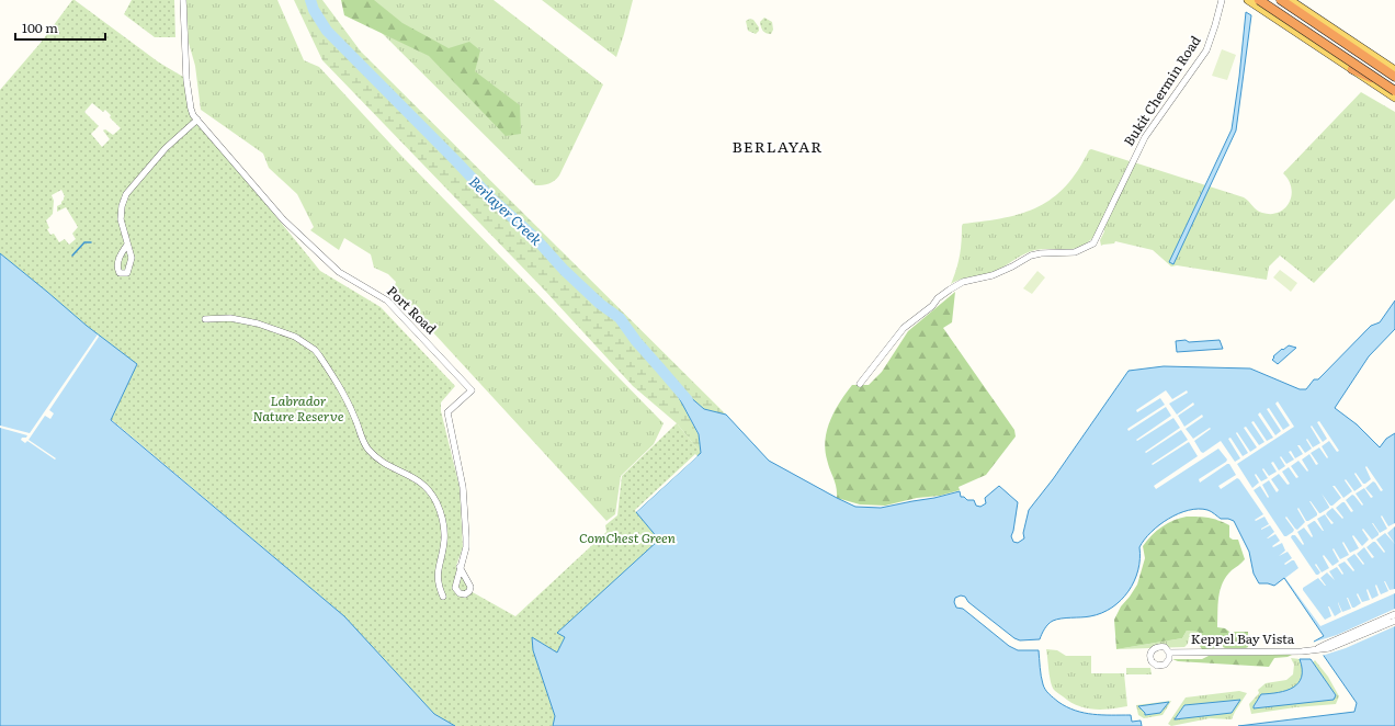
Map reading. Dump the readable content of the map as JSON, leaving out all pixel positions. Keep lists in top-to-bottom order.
{
  "streets": {
    "street": ["Bukit Chermin Road", "Port Road", "Keppel Bay Vista"]
  },
  "districts": ["BERLAYAR"],
  "water": ["Berlayer Creek"],
  "parks": ["Labrador Nature Reserve", "ComChest Green"],
  "scale_bar": "100 m"
}
